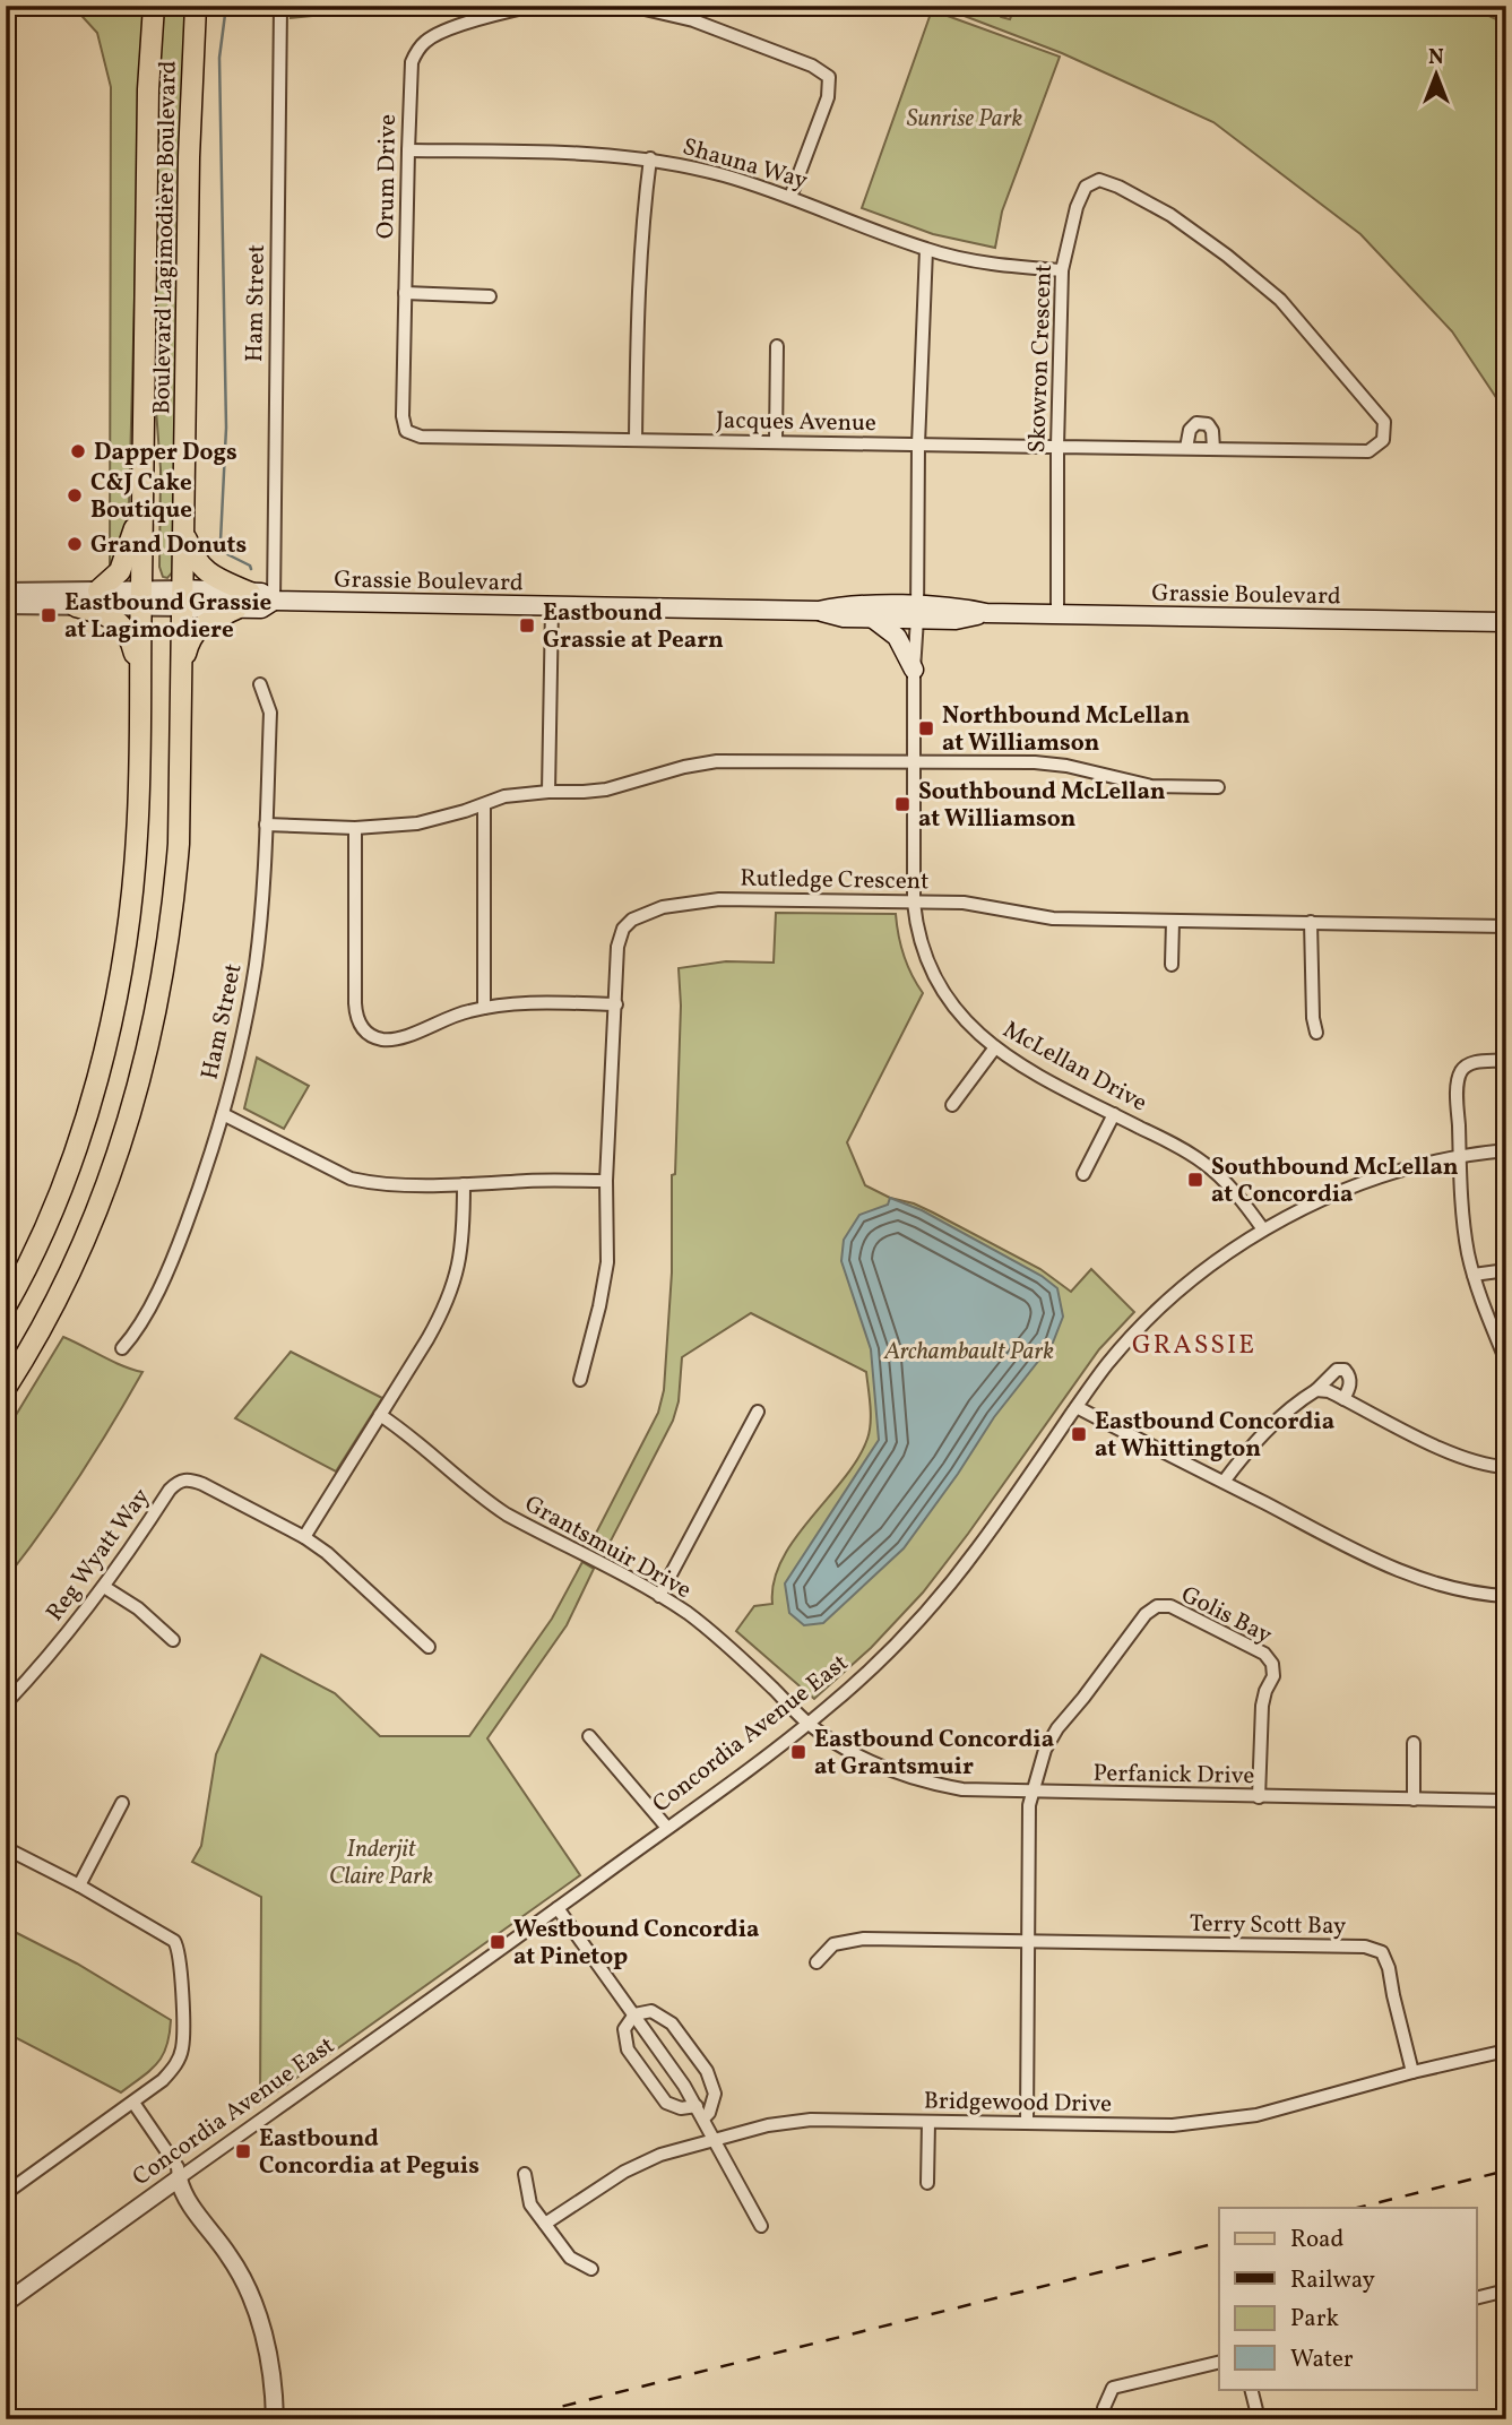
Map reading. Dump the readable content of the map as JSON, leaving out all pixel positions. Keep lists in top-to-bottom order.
{
  "streets": {
    "main road": ["Boulevard Lagimodière Boulevard", "Grassie Boulevard"],
    "street": [
      "Shauna Way",
      "Orum Drive",
      "Ham Street",
      "Skowron Crescent",
      "Jacques Avenue",
      "Rutledge Crescent",
      "McLellan Drive",
      "Grantsmuir Drive",
      "Reg Wyatt Way",
      "Golis Bay",
      "Concordia Avenue East",
      "Perfanick Drive",
      "Terry Scott Bay",
      "Bridgewood Drive"
    ]
  },
  "crossings": [
    ["Shauna Way", "Orum Drive"],
    ["Shauna Way", "Skowron Crescent"],
    ["Shauna Way", "McLellan Drive"],
    ["Orum Drive", "Jacques Avenue"],
    ["Boulevard Lagimodière Boulevard", "Grassie Boulevard"],
    ["Ham Street", "Grassie Boulevard"],
    ["Skowron Crescent", "Jacques Avenue"],
    ["Skowron Crescent", "Grassie Boulevard"],
    ["Jacques Avenue", "McLellan Drive"],
    ["Grassie Boulevard", "McLellan Drive"],
    ["Rutledge Crescent", "McLellan Drive"],
    ["McLellan Drive", "Concordia Avenue East"],
    ["Grantsmuir Drive", "Concordia Avenue East"],
    ["Grantsmuir Drive", "Perfanick Drive"],
    ["Golis Bay", "Perfanick Drive"],
    ["Concordia Avenue East", "Perfanick Drive"],
    ["Terry Scott Bay", "Bridgewood Drive"]
  ],
  "districts": ["GRASSIE"],
  "parks": ["Sunrise Park", "Archambault Park", "Inderjit Claire Park"],
  "places": {
    "other": ["Dapper Dogs", "C&J Cake Boutique", "Grand Donuts"],
    "transit": [
      "Eastbound Grassie at Lagimodiere",
      "Eastbound Grassie at Pearn",
      "Northbound McLellan at Williamson",
      "Southbound McLellan at Williamson",
      "Southbound McLellan at Concordia",
      "Eastbound Concordia at Whittington",
      "Eastbound Concordia at Grantsmuir",
      "Westbound Concordia at Pinetop",
      "Eastbound Concordia at Peguis"
    ]
  },
  "legend": [
    "Road",
    "Railway",
    "Park",
    "Water"
  ],
  "north": "top"
}
